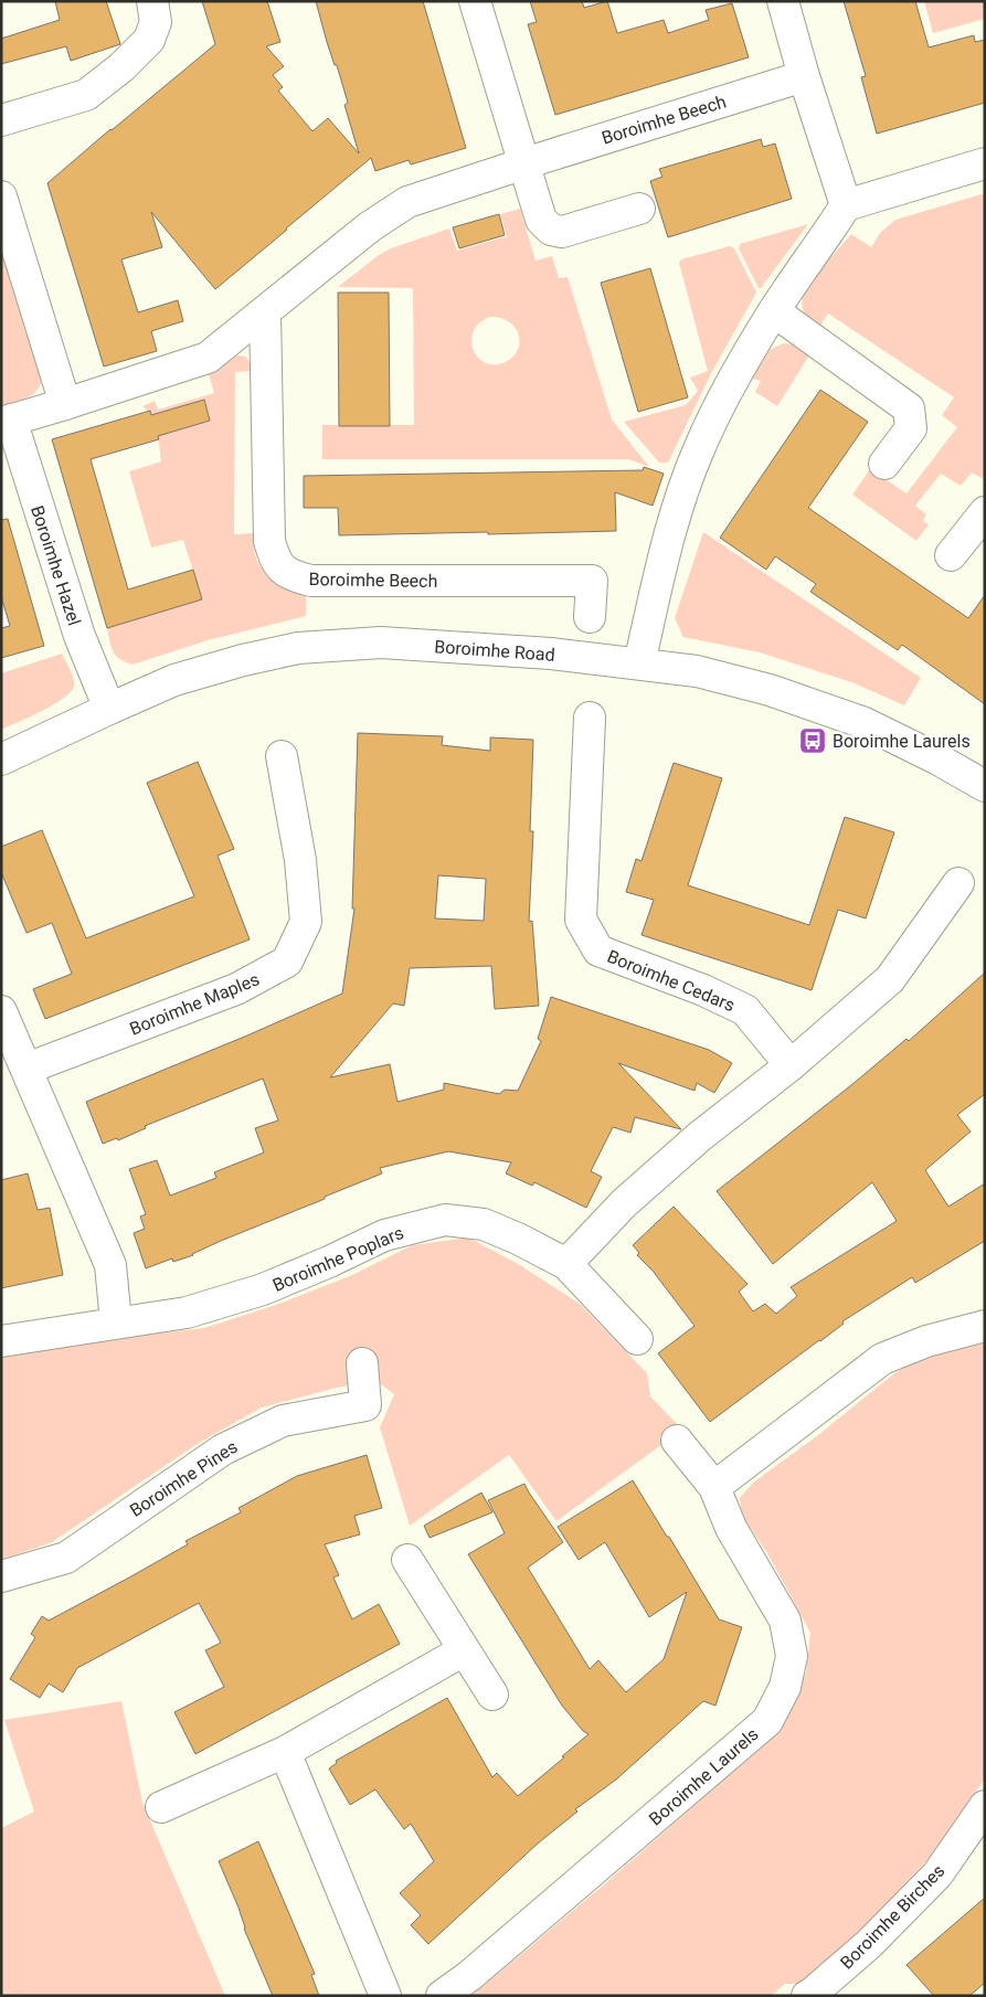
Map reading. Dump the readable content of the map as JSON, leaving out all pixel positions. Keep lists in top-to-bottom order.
{
  "streets": {
    "street": [
      "Boroimhe Beech",
      "Boroimhe Hazel",
      "Boroimhe Road",
      "Boroimhe Cedars",
      "Boroimhe Maples",
      "Boroimhe Poplars",
      "Boroimhe Pines",
      "Boroimhe Laurels",
      "Boroimhe Birches"
    ]
  },
  "crossings": [
    ["Boroimhe Beech", "Boroimhe Hazel"],
    ["Boroimhe Hazel", "Boroimhe Road"]
  ],
  "places": {
    "bus stop": ["Boroimhe Laurels"]
  }
}
